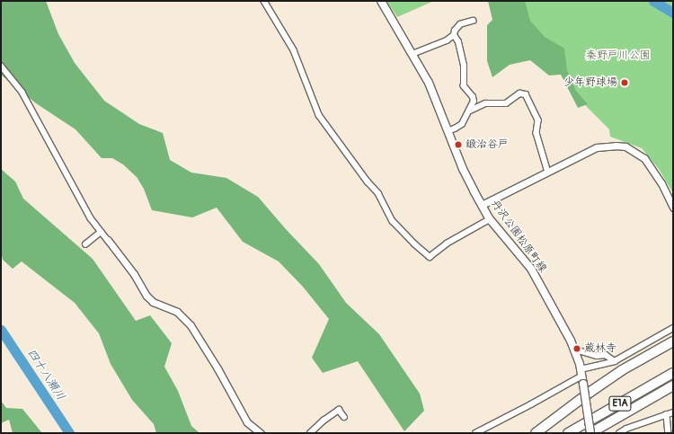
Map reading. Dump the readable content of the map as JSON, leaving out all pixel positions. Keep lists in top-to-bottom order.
{
  "streets": {
    "highway": ["E1A"],
    "main road": ["丹沢公園松原町線"]
  },
  "crossings": [
    ["丹沢公園松原町線", "E1A"]
  ],
  "water": ["四十八瀬川"],
  "parks": ["秦野戸川公園"],
  "places": ["少年野球場", "鍛治谷戸", "蔵林寺"]
}
